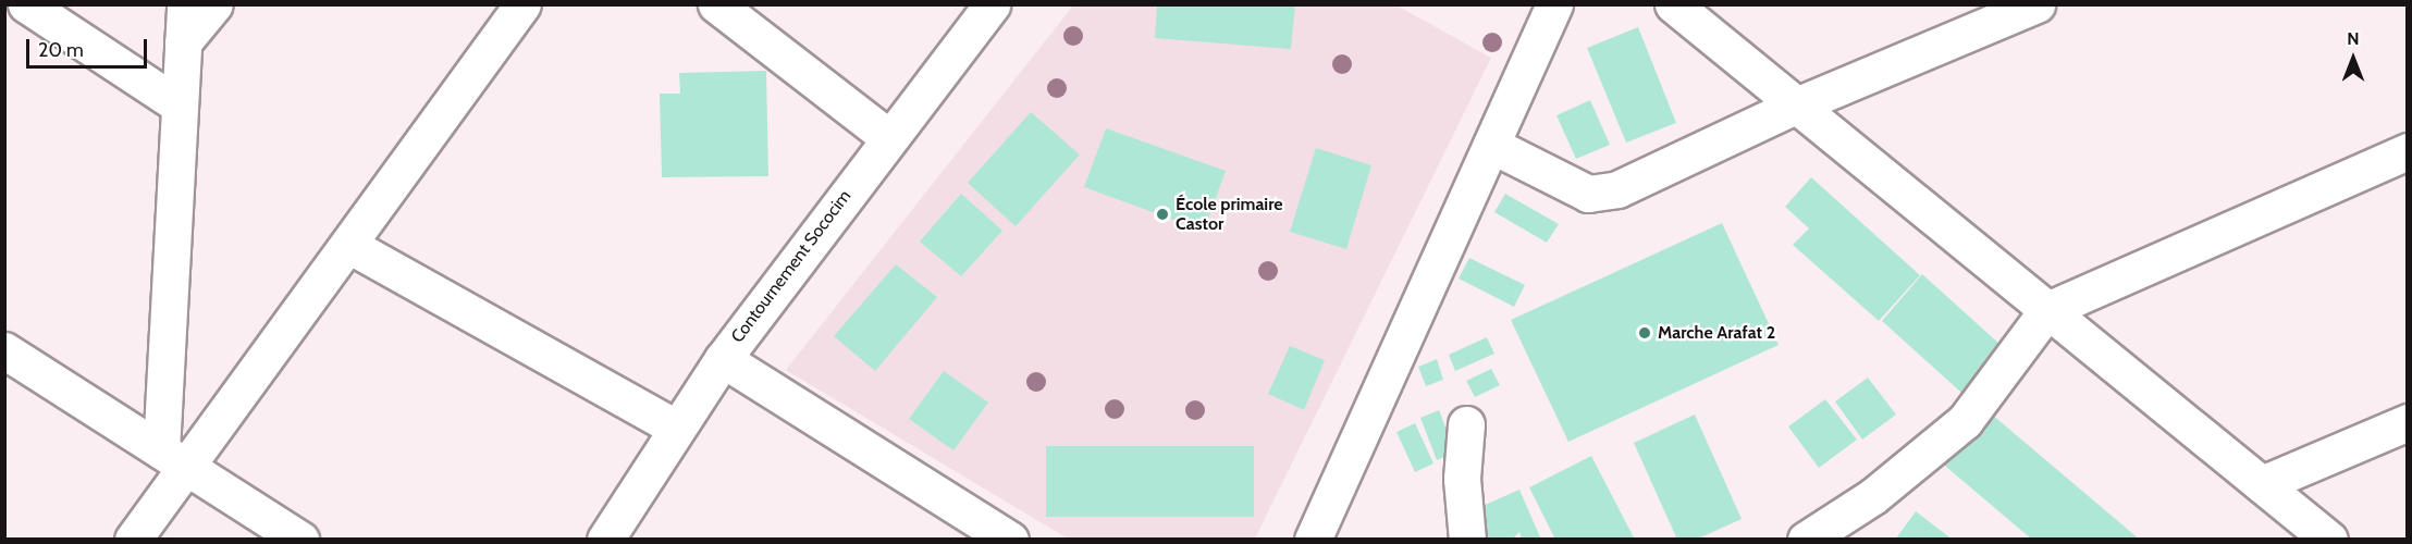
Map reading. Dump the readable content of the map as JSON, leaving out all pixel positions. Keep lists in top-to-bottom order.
{
  "streets": {
    "street": ["Contournement Sococim"]
  },
  "places": ["École primaire Castor", "Marche Arafat 2"],
  "scale_bar": "20 m",
  "north": "top"
}
